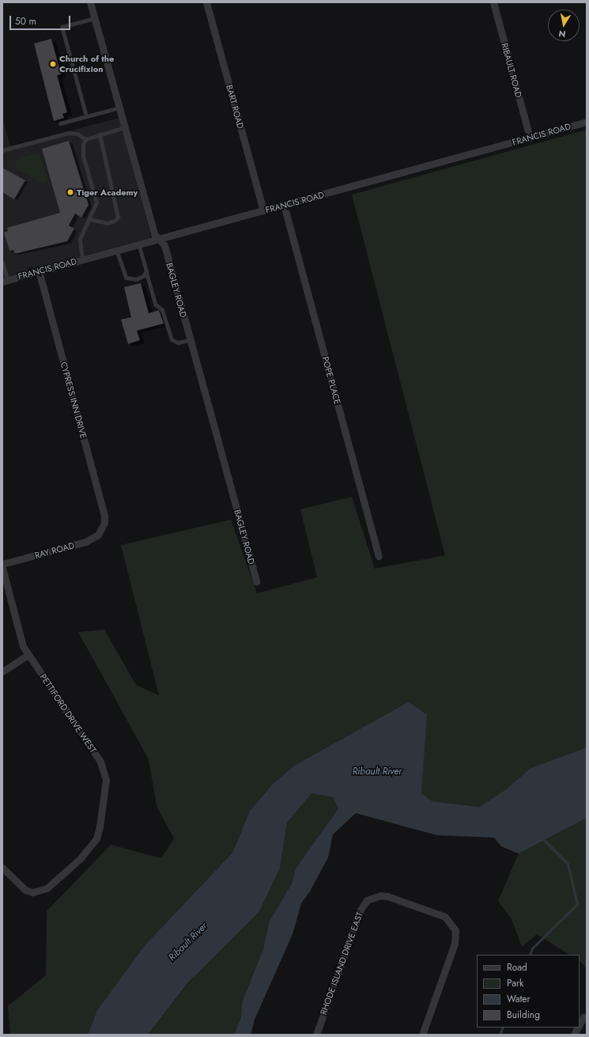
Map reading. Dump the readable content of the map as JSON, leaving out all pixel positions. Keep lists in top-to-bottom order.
{
  "streets": {
    "street": [
      "RIBAULT ROAD",
      "BART ROAD",
      "FRANCIS ROAD",
      "BAGLEY ROAD",
      "POPE PLACE",
      "CYPRESS INN DRIVE",
      "RAY ROAD",
      "PETTIFORD DRIVE WEST",
      "RHODE ISLAND DRIVE EAST"
    ]
  },
  "crossings": [
    ["RIBAULT ROAD", "FRANCIS ROAD"],
    ["BART ROAD", "FRANCIS ROAD"],
    ["FRANCIS ROAD", "BAGLEY ROAD"],
    ["FRANCIS ROAD", "POPE PLACE"],
    ["FRANCIS ROAD", "CYPRESS INN DRIVE"],
    ["CYPRESS INN DRIVE", "RAY ROAD"]
  ],
  "water": ["Ribault River"],
  "places": ["Church of the Crucifixion", "Tiger Academy"],
  "legend": [
    "Road",
    "Park",
    "Water",
    "Building"
  ],
  "scale_bar": "50 m",
  "north": "bottom"
}
